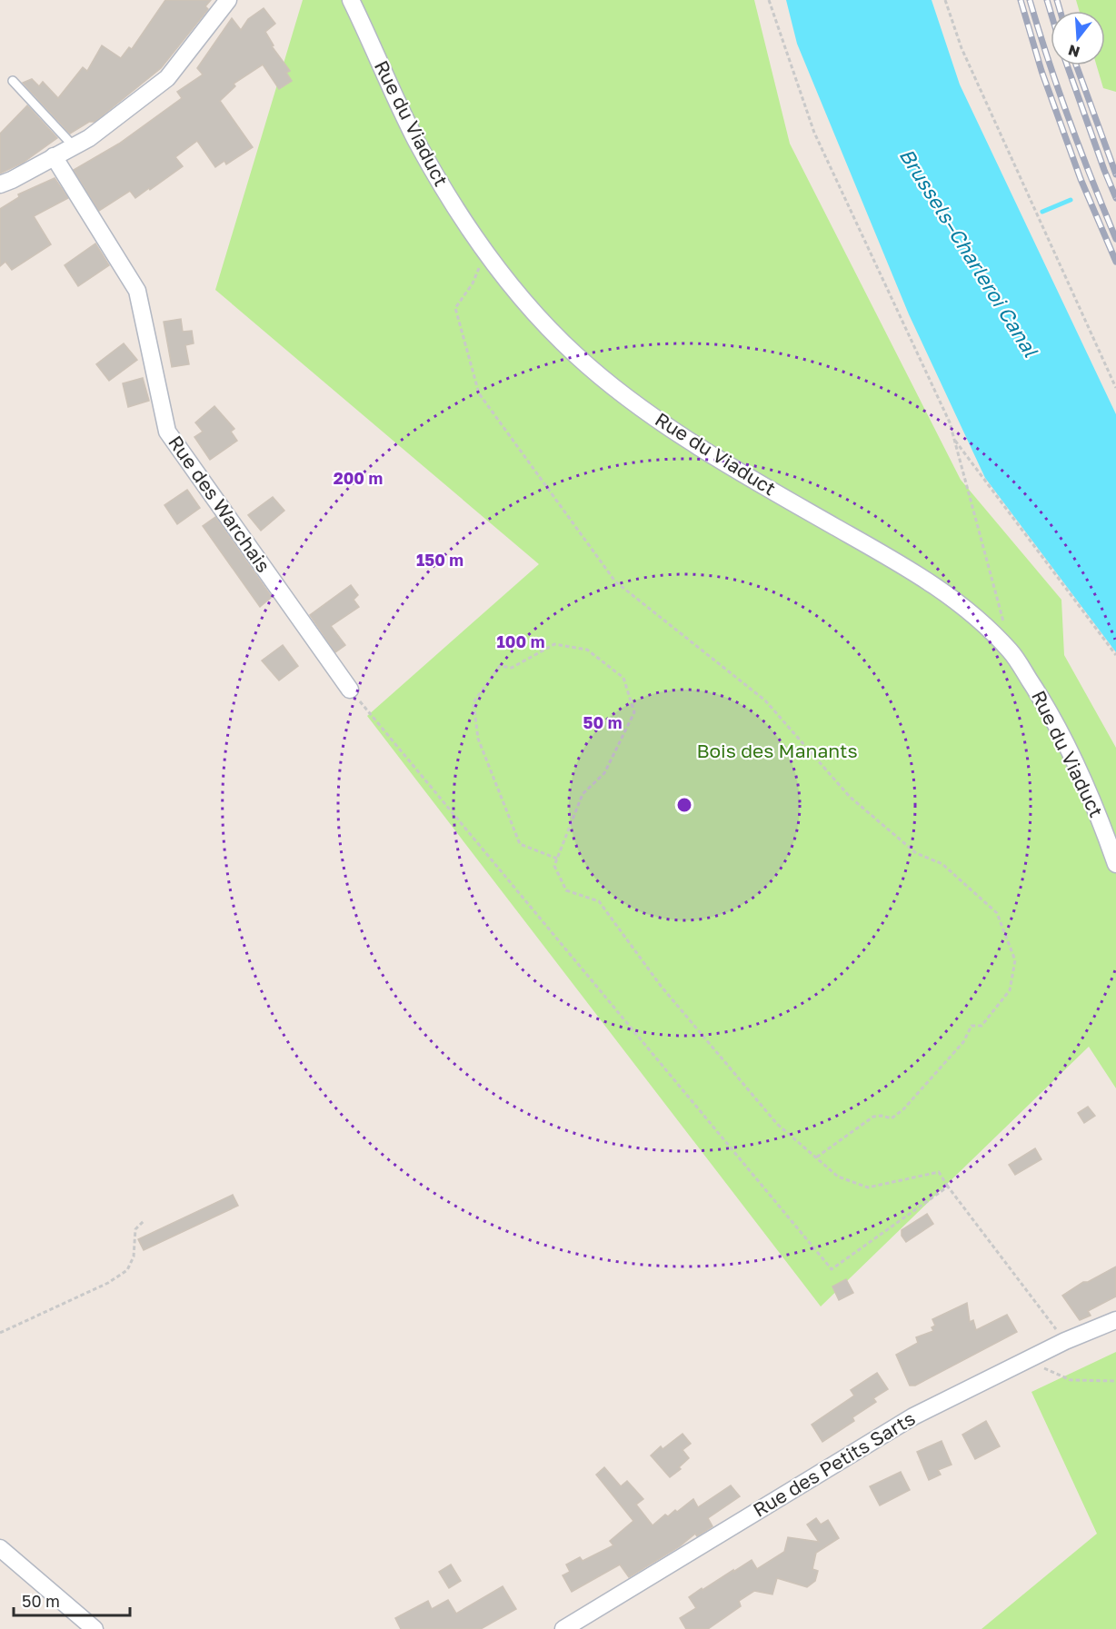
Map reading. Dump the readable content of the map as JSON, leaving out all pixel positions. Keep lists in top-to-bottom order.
{
  "streets": {
    "street": ["Rue du Viaduct", "Rue des Warchais", "Rue des Petits Sarts"]
  },
  "water": ["Brussels–Charleroi Canal"],
  "parks": ["Bois des Manants"],
  "scale_bar": "50 m",
  "north": "bottom",
  "rings": [
    "200 m",
    "150 m",
    "100 m",
    "50 m"
  ]
}
